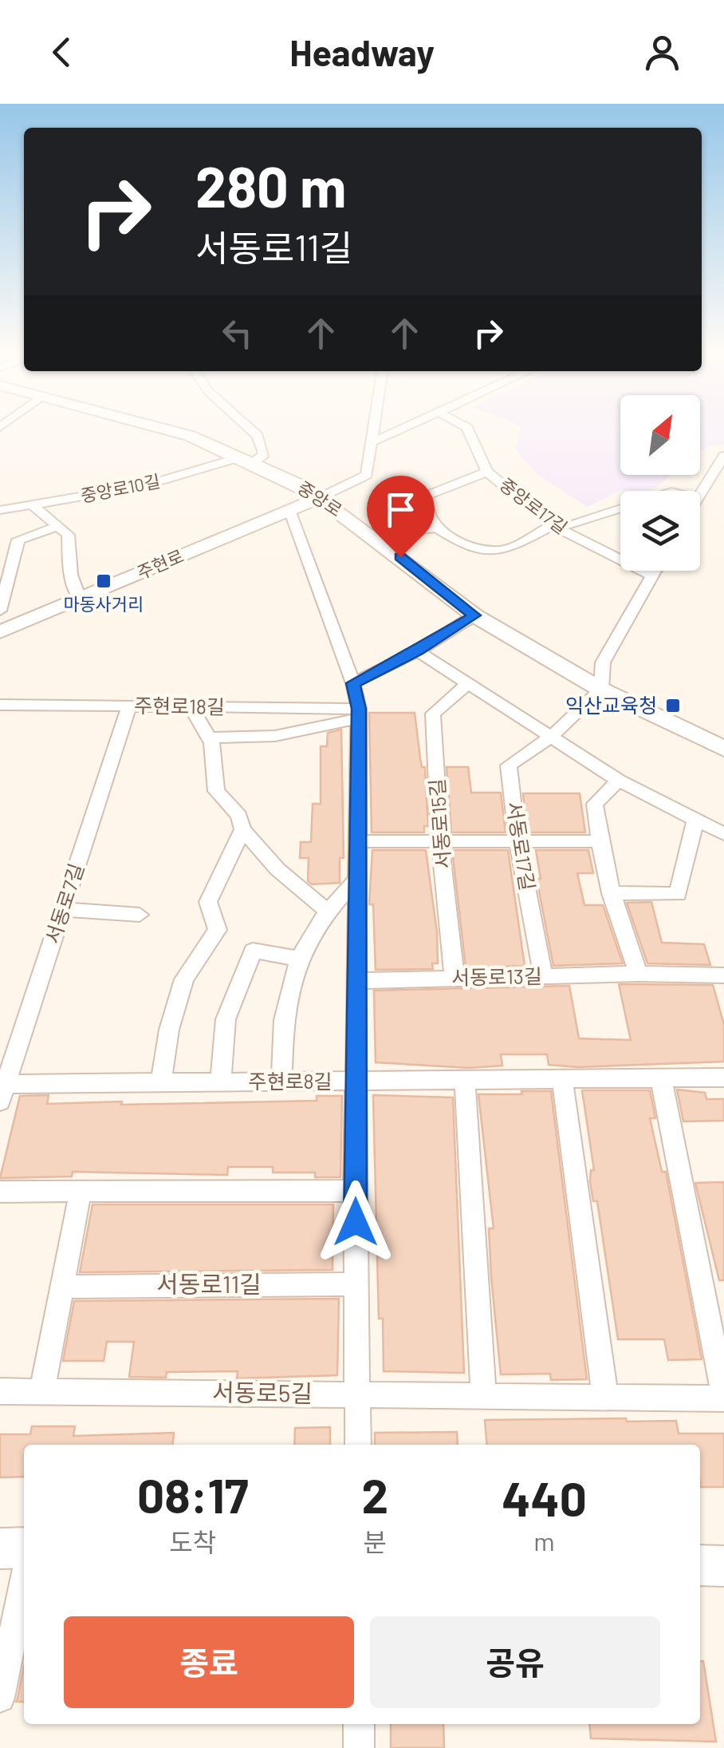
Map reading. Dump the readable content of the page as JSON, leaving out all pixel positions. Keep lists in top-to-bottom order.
{
  "streets": {
    "street": [
      "중앙로10길",
      "중앙로",
      "중앙로17길",
      "주현로",
      "주현로18길",
      "서동로15길",
      "서동로17길",
      "서동로7길",
      "서동로13길",
      "주현로8길",
      "서동로11길",
      "서동로5길"
    ]
  },
  "crossings": [
    ["중앙로10길", "중앙로"],
    ["중앙로", "주현로"],
    ["주현로18길", "서동로7길"],
    ["서동로15길", "서동로13길"],
    ["서동로17길", "서동로13길"],
    ["서동로7길", "주현로8길"],
    ["주현로8길", "서동로5길"]
  ],
  "places": {
    "transit": ["마동사거리", "익산교육청"]
  },
  "north": "top right",
  "page": {
    "header": "Headway",
    "turn": ["280 m", "서동로11길"],
    "eta": [
      "08:17",
      "도착",
      "2",
      "분",
      "440",
      "m"
    ],
    "buttons": ["종료", "공유"]
  }
}
